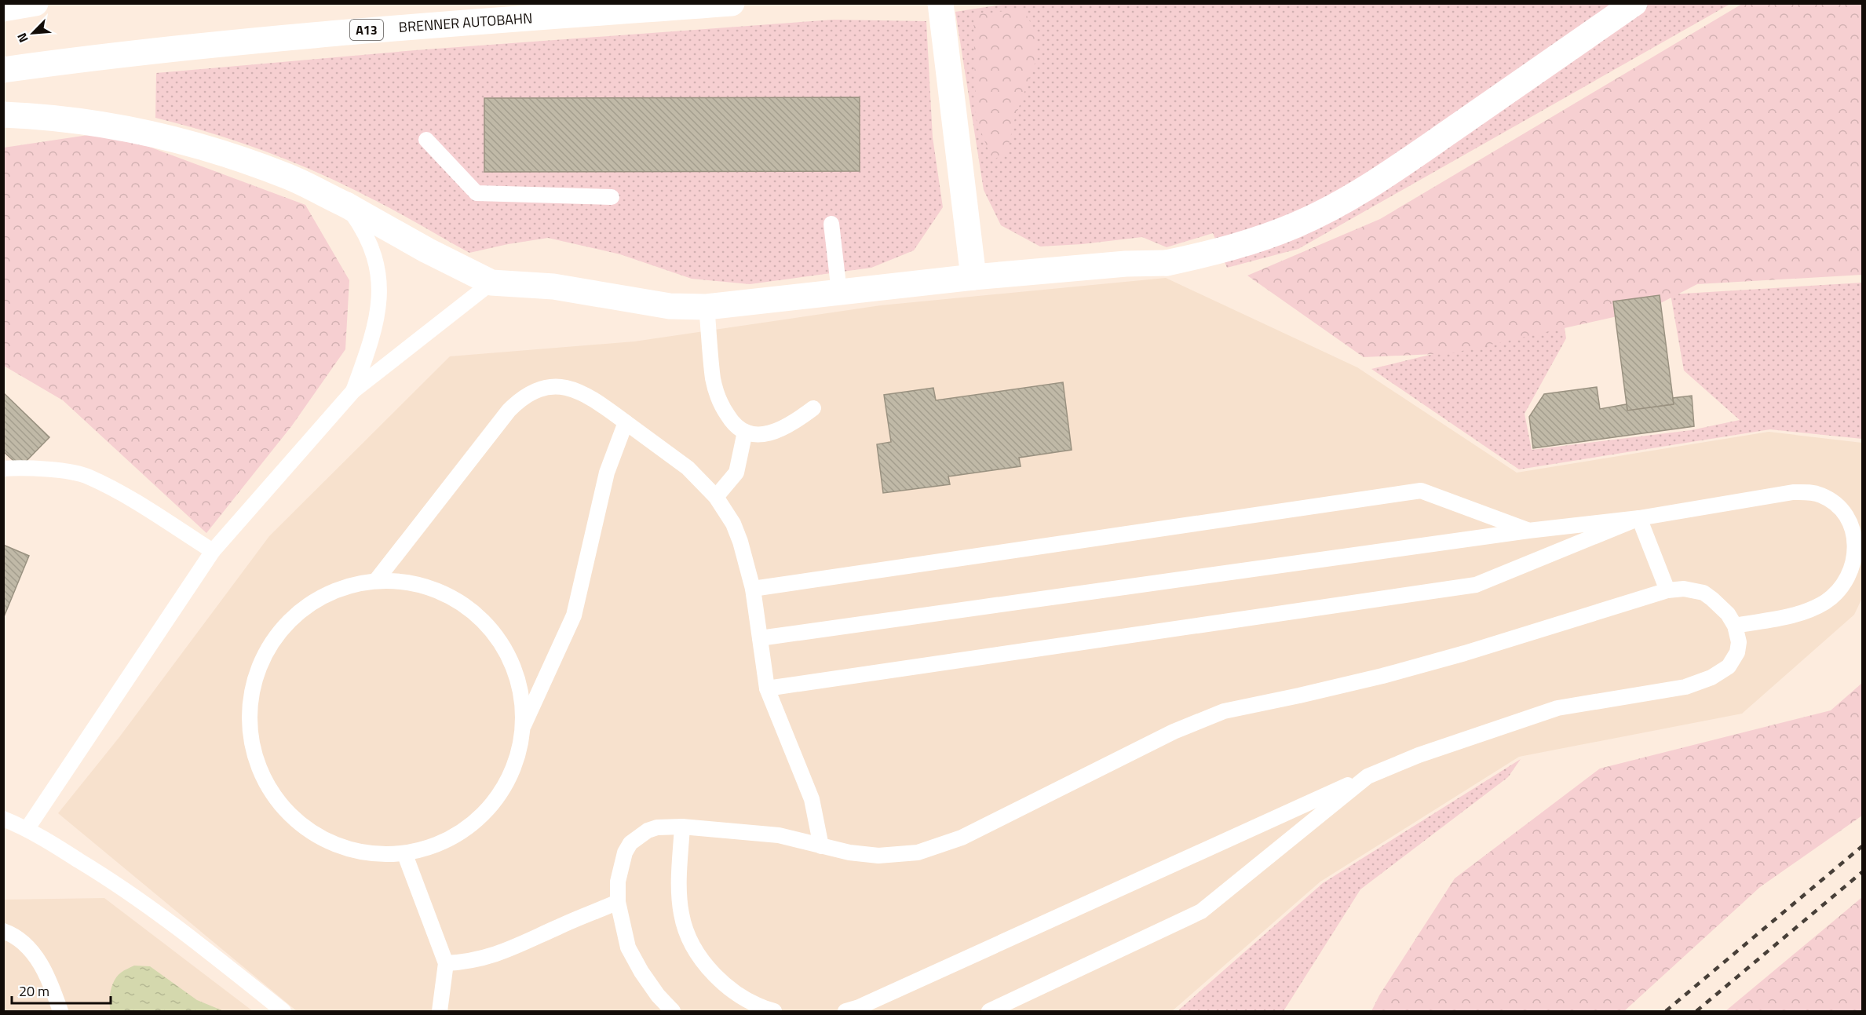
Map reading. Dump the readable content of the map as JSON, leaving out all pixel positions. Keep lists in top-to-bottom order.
{
  "streets": {
    "main road": ["BRENNER AUTOBAHN", "A13"]
  },
  "scale_bar": "20 m",
  "north": "bottom left"
}
